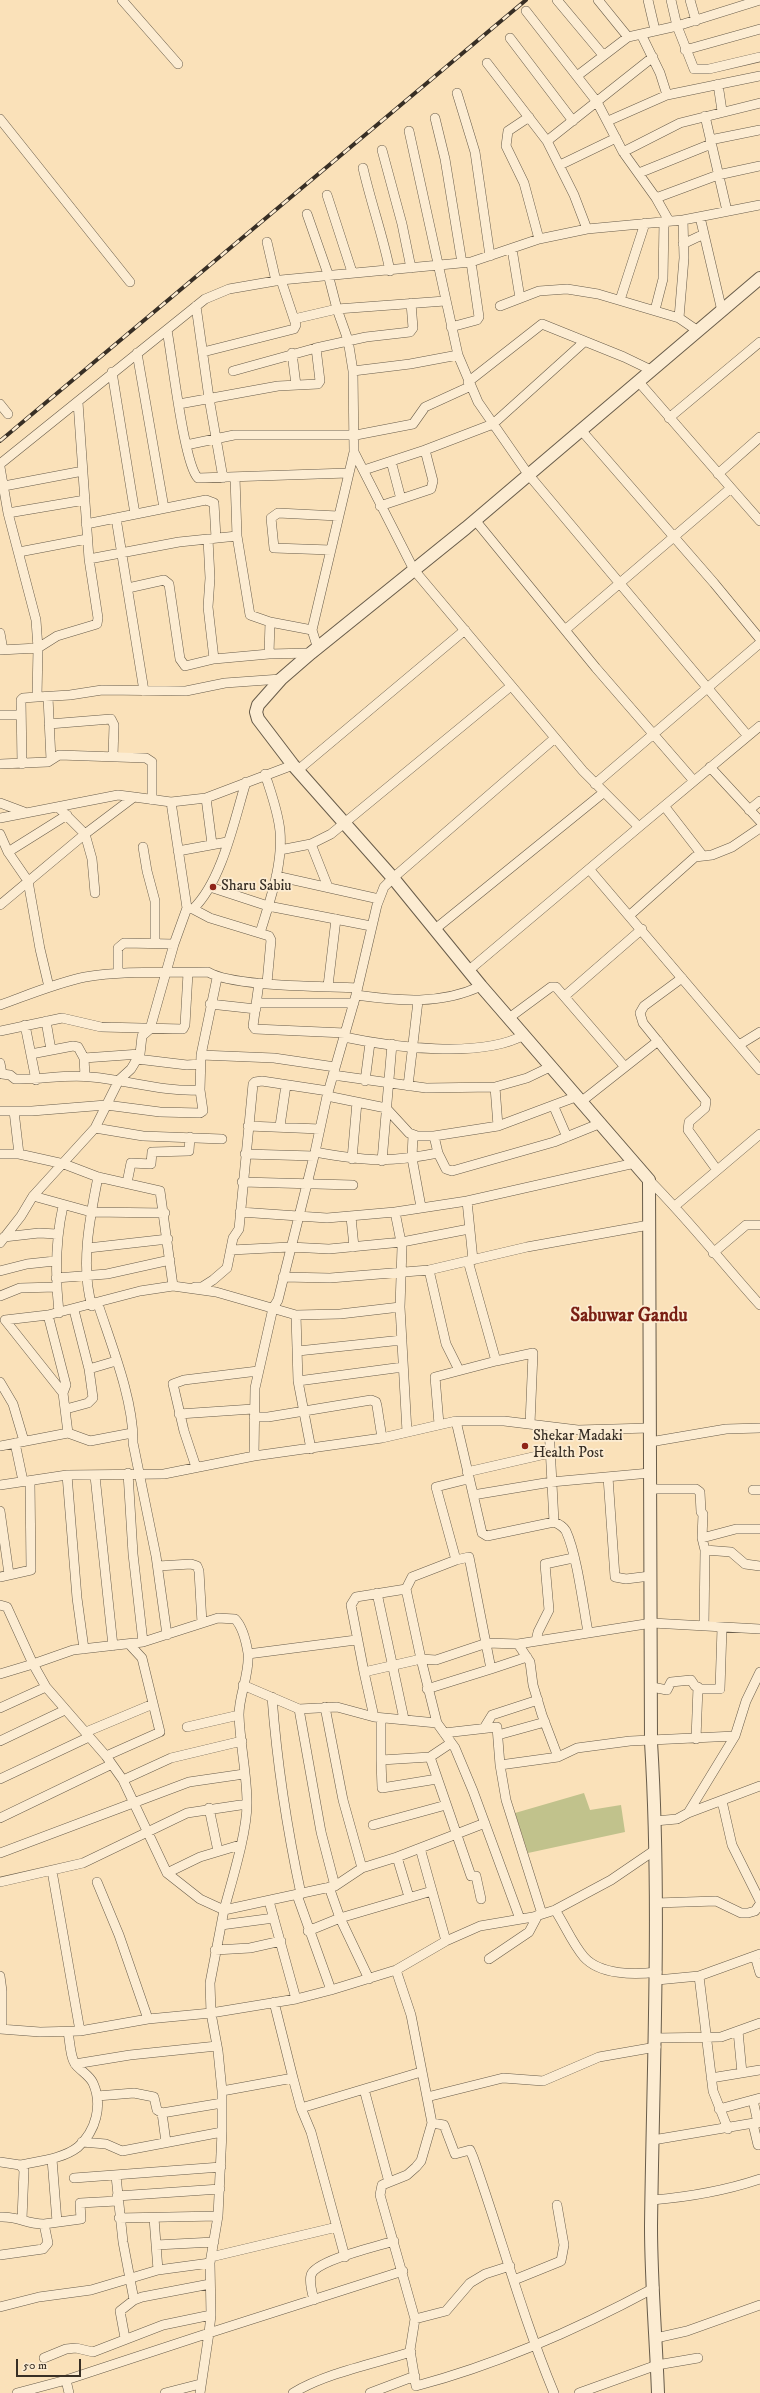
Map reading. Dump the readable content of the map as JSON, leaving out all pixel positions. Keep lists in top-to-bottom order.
{
  "districts": ["Sabuwar Gandu"],
  "places": ["Sharu Sabiu", "Shekar Madaki Health Post"],
  "scale_bar": "50 m"
}
